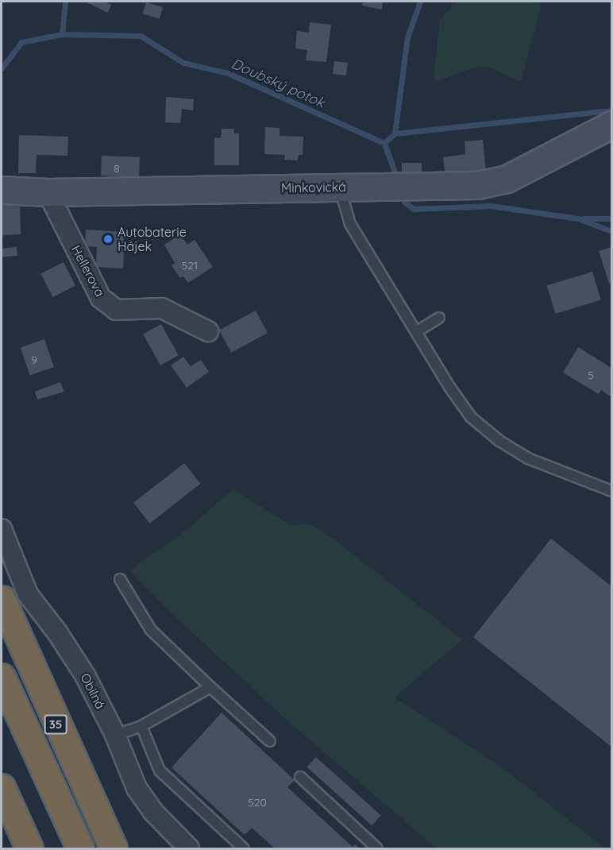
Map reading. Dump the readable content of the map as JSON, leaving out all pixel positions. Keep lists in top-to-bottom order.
{
  "streets": {
    "highway": ["35"],
    "street": ["Minkovická", "Hellerova", "Obilná"]
  },
  "crossings": [
    ["Minkovická", "Hellerova"]
  ],
  "water": ["Doubský potok"],
  "places": ["Autobaterie Hájek"],
  "house_numbers": [
    "8",
    "521",
    "9",
    "5",
    "520"
  ]
}
